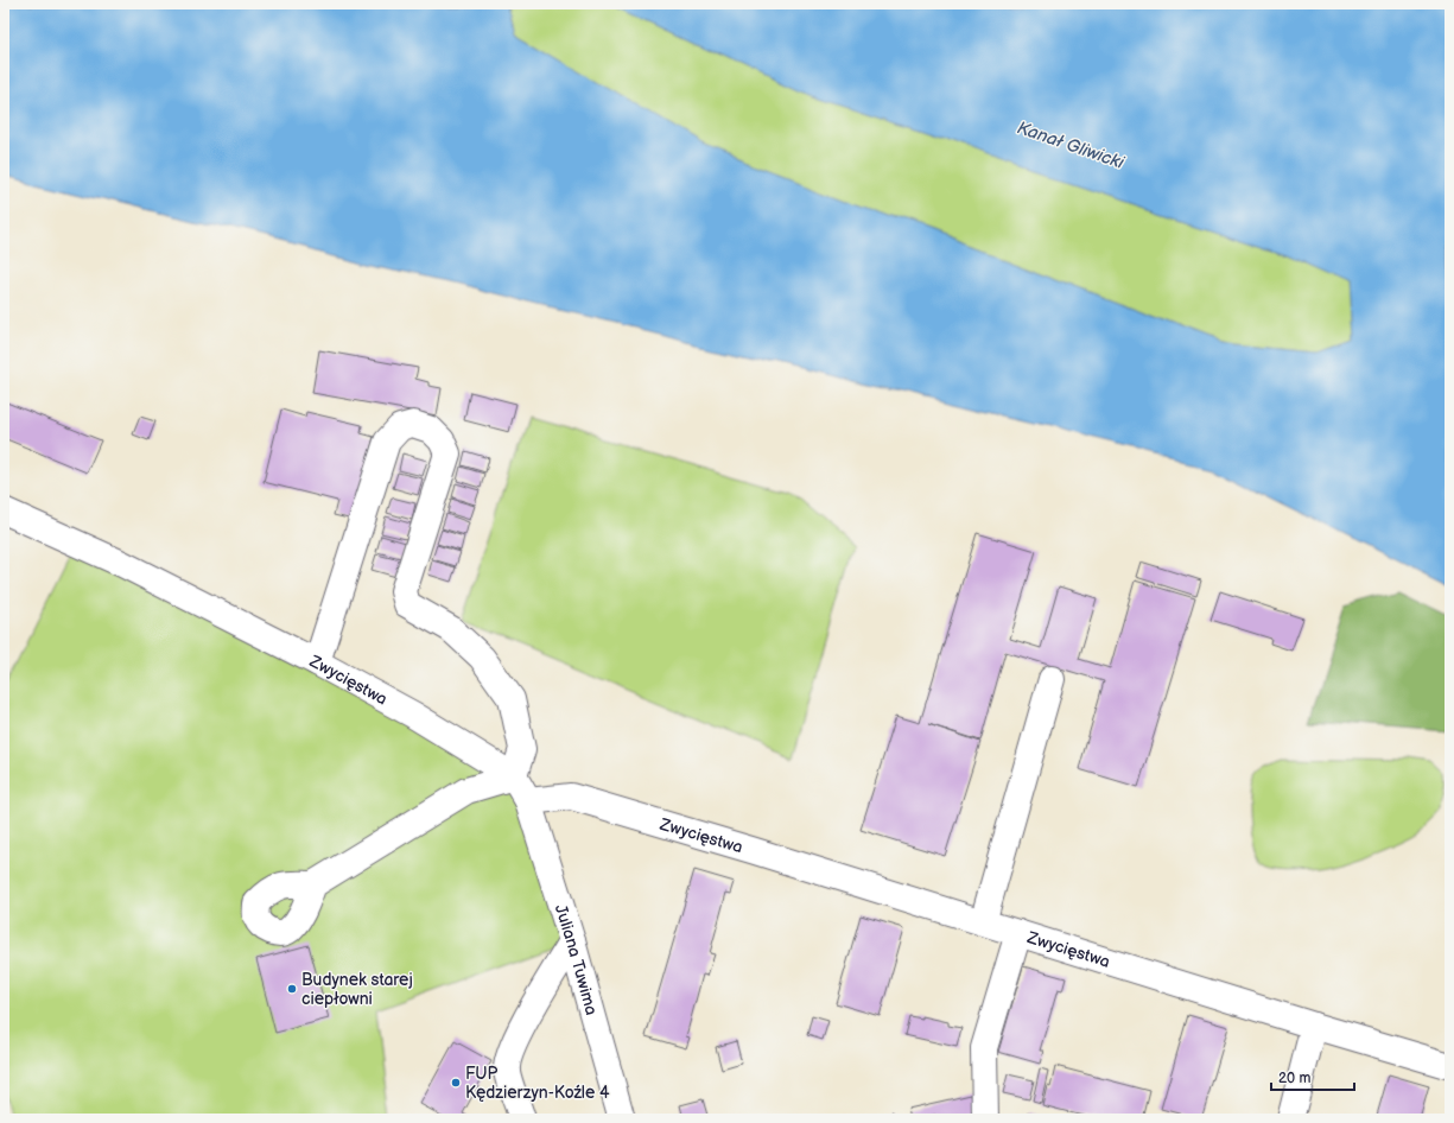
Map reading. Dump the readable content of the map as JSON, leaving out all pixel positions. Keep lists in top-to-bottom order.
{
  "streets": {
    "street": ["Zwycięstwa", "Juliana Tuwima"]
  },
  "crossings": [
    ["Zwycięstwa", "Juliana Tuwima"]
  ],
  "water": ["Kanał Gliwicki"],
  "places": ["Budynek starej ciepłowni", "FUP Kędzierzyn-Koźle 4"],
  "scale_bar": "20 m"
}
